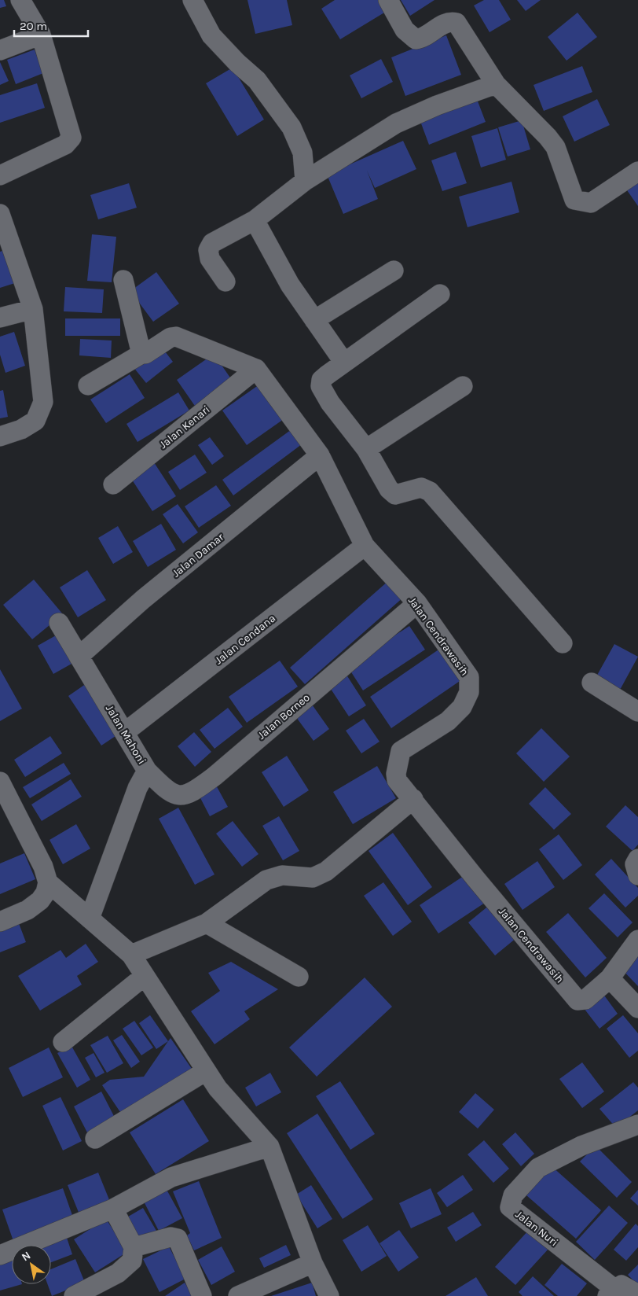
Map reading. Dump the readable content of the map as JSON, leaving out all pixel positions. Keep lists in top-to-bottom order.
{
  "streets": {
    "street": [
      "Jalan Kenari",
      "Jalan Damar",
      "Jalan Cendrawasih",
      "Jalan Cendana",
      "Jalan Borneo",
      "Jalan Mahoni",
      "Jalan Nuri"
    ]
  },
  "crossings": [
    ["Jalan Kenari", "Jalan Cendrawasih"],
    ["Jalan Damar", "Jalan Cendrawasih"],
    ["Jalan Damar", "Jalan Mahoni"],
    ["Jalan Cendrawasih", "Jalan Cendana"],
    ["Jalan Cendrawasih", "Jalan Borneo"],
    ["Jalan Cendana", "Jalan Mahoni"],
    ["Jalan Borneo", "Jalan Mahoni"]
  ],
  "scale_bar": "20 m",
  "north": "top left"
}
